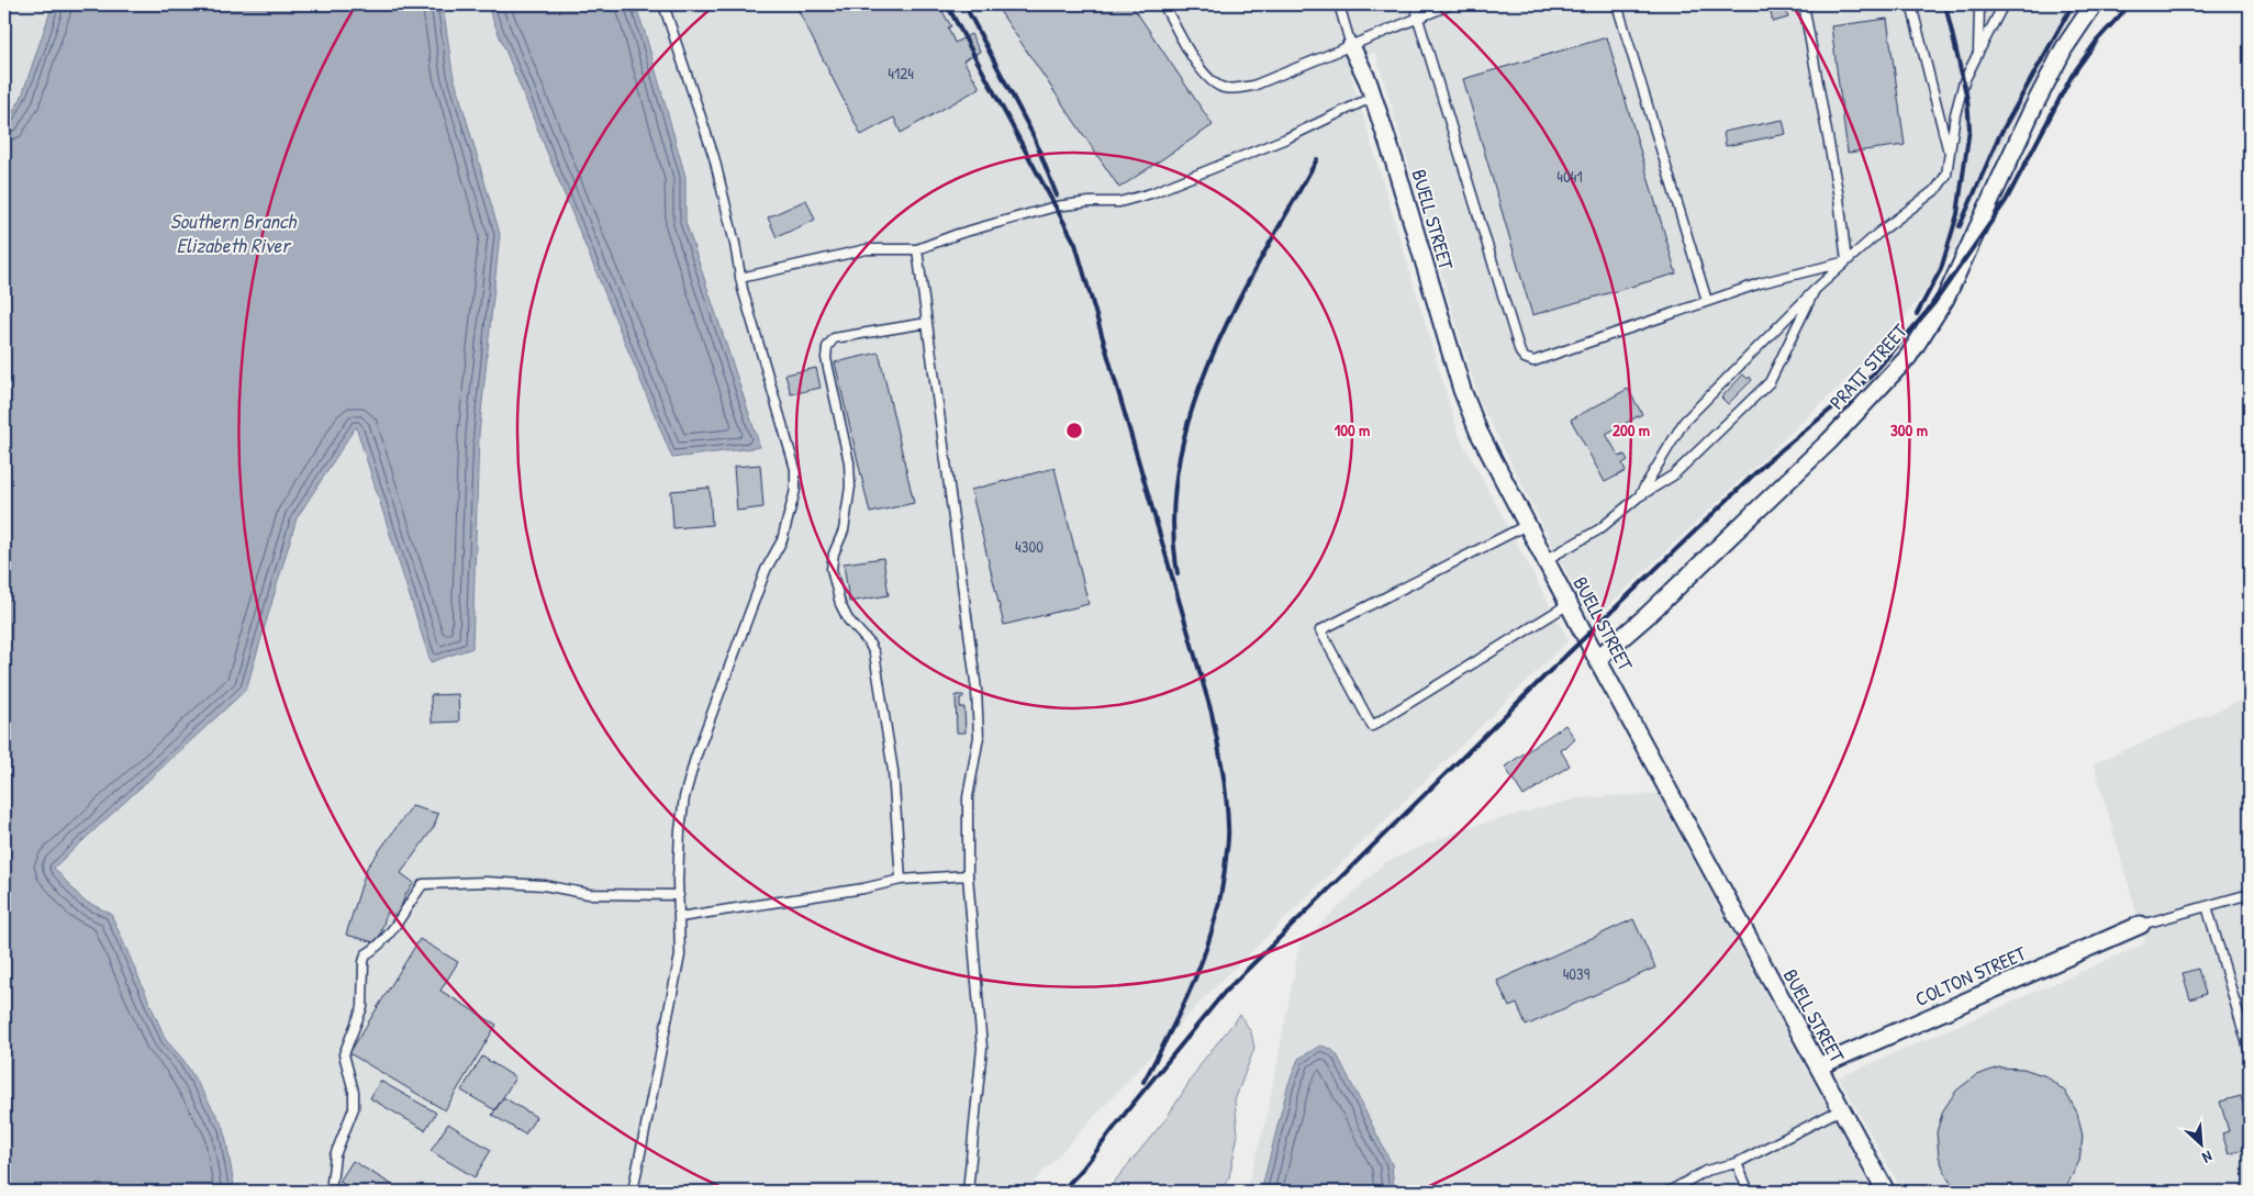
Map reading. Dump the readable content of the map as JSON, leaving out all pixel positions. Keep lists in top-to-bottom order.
{
  "streets": {
    "street": ["BUELL STREET", "PRATT STREET", "COLTON STREET"]
  },
  "crossings": [
    ["BUELL STREET", "PRATT STREET"],
    ["BUELL STREET", "COLTON STREET"]
  ],
  "water": ["Southern Branch Elizabeth River"],
  "house_numbers": [
    "4124",
    "4041",
    "4300",
    "4039"
  ],
  "north": "bottom right",
  "rings": ["100 m", "200 m", "300 m"]
}
